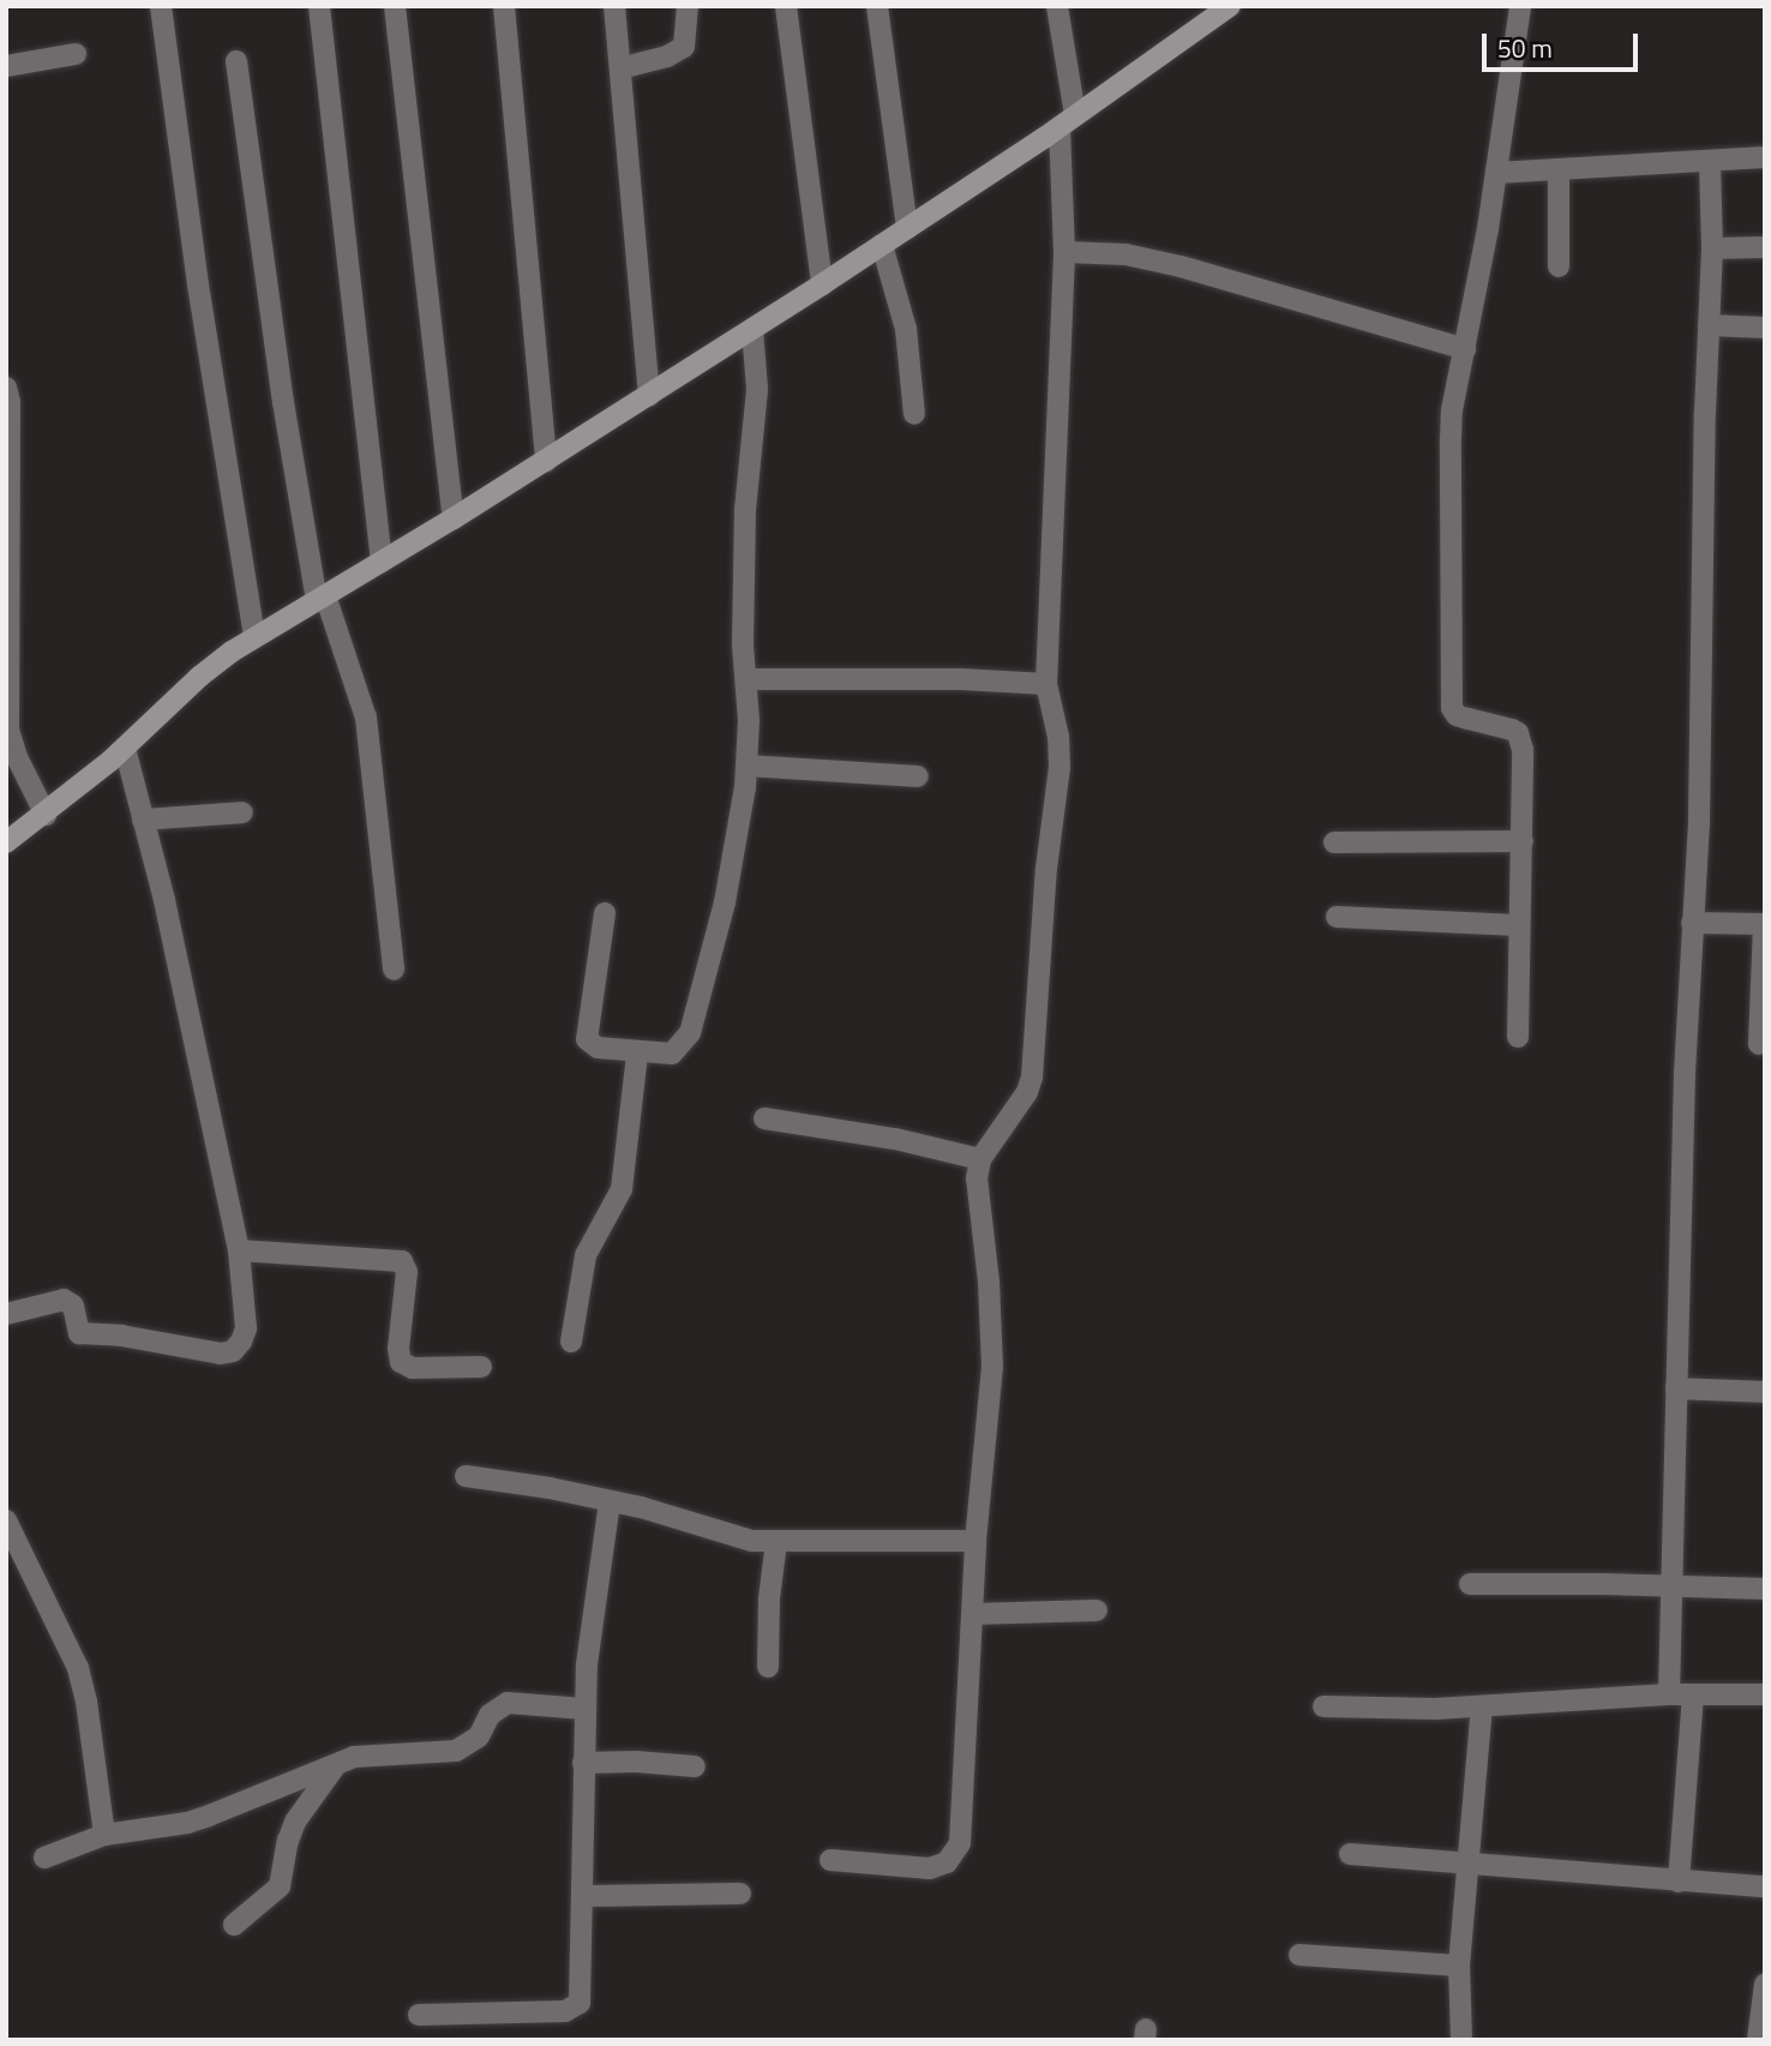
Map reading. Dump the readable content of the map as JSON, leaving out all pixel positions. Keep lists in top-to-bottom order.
{
  "scale_bar": "50 m"
}
